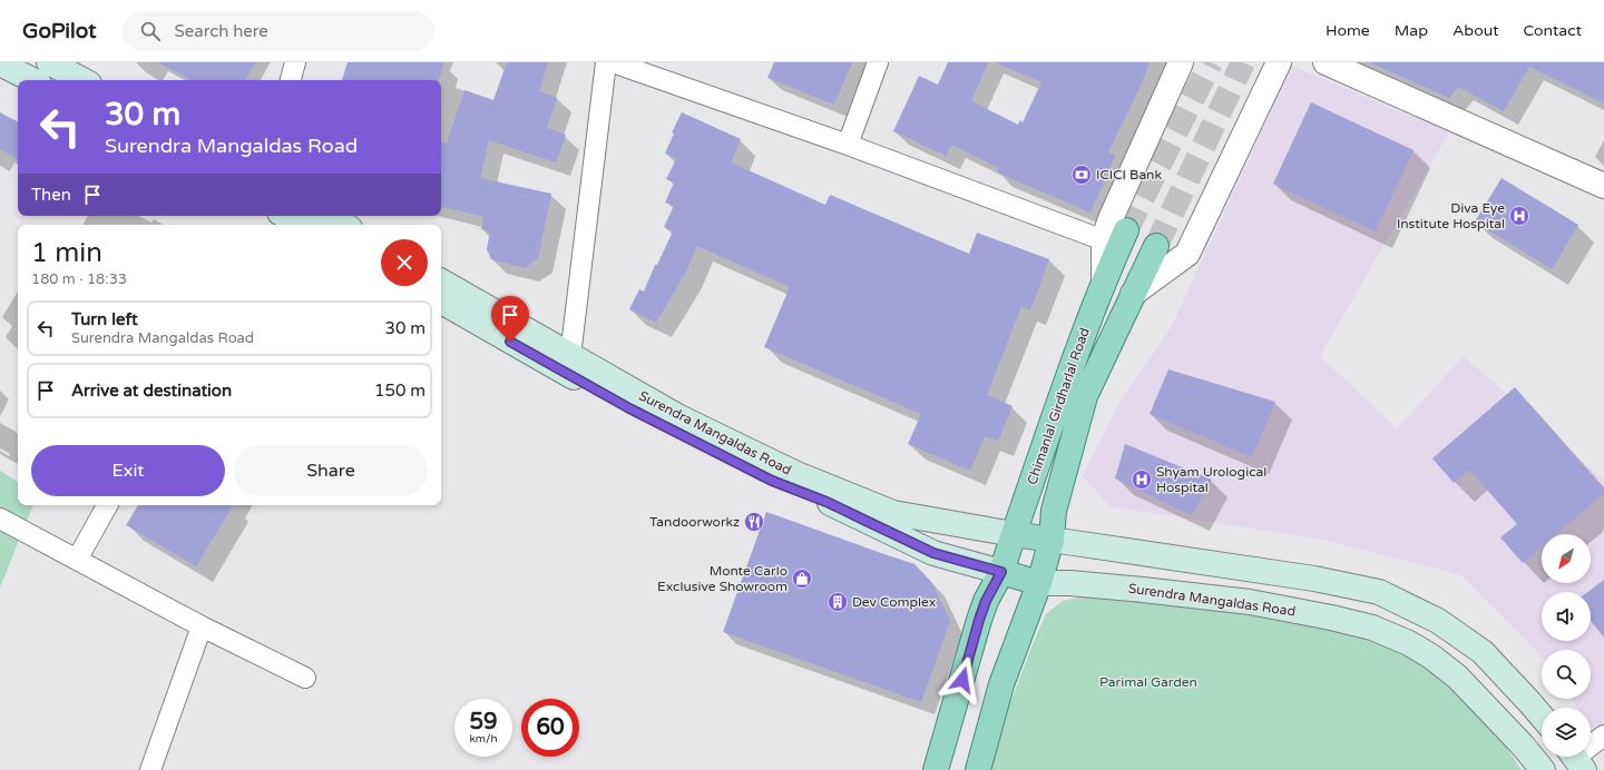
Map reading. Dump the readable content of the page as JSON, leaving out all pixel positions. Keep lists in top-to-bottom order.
{
  "streets": {
    "main road": ["Chimanlal Girdharlal Road", "Surendra Mangaldas Road"]
  },
  "crossings": [
    ["Chimanlal Girdharlal Road", "Surendra Mangaldas Road"]
  ],
  "parks": ["Parimal Garden"],
  "places": {
    "bank": ["ICICI Bank"],
    "hospital": ["Diva Eye Institute Hospital", "Shyam Urological Hospital"],
    "restaurant": ["Tandoorworkz"],
    "shop": ["Monte Carlo Exclusive Showroom"],
    "building": ["Dev Complex"]
  },
  "north": "bottom left",
  "page": {
    "header": "GoPilot",
    "search": "Search here",
    "nav": [
      "Home",
      "Map",
      "About",
      "Contact"
    ],
    "turn": ["30 m", "Surendra Mangaldas Road"],
    "then": "Then",
    "heading": ["1 min", "180 m · 18:33"],
    "list": [
      {
        "name": "Turn left",
        "note": "Surendra Mangaldas Road",
        "value": "30 m"
      },
      {
        "name": "Arrive at destination",
        "value": "150 m"
      }
    ],
    "buttons": ["Exit", "Share"],
    "speed": "59 km/h",
    "limit": "60"
  }
}
